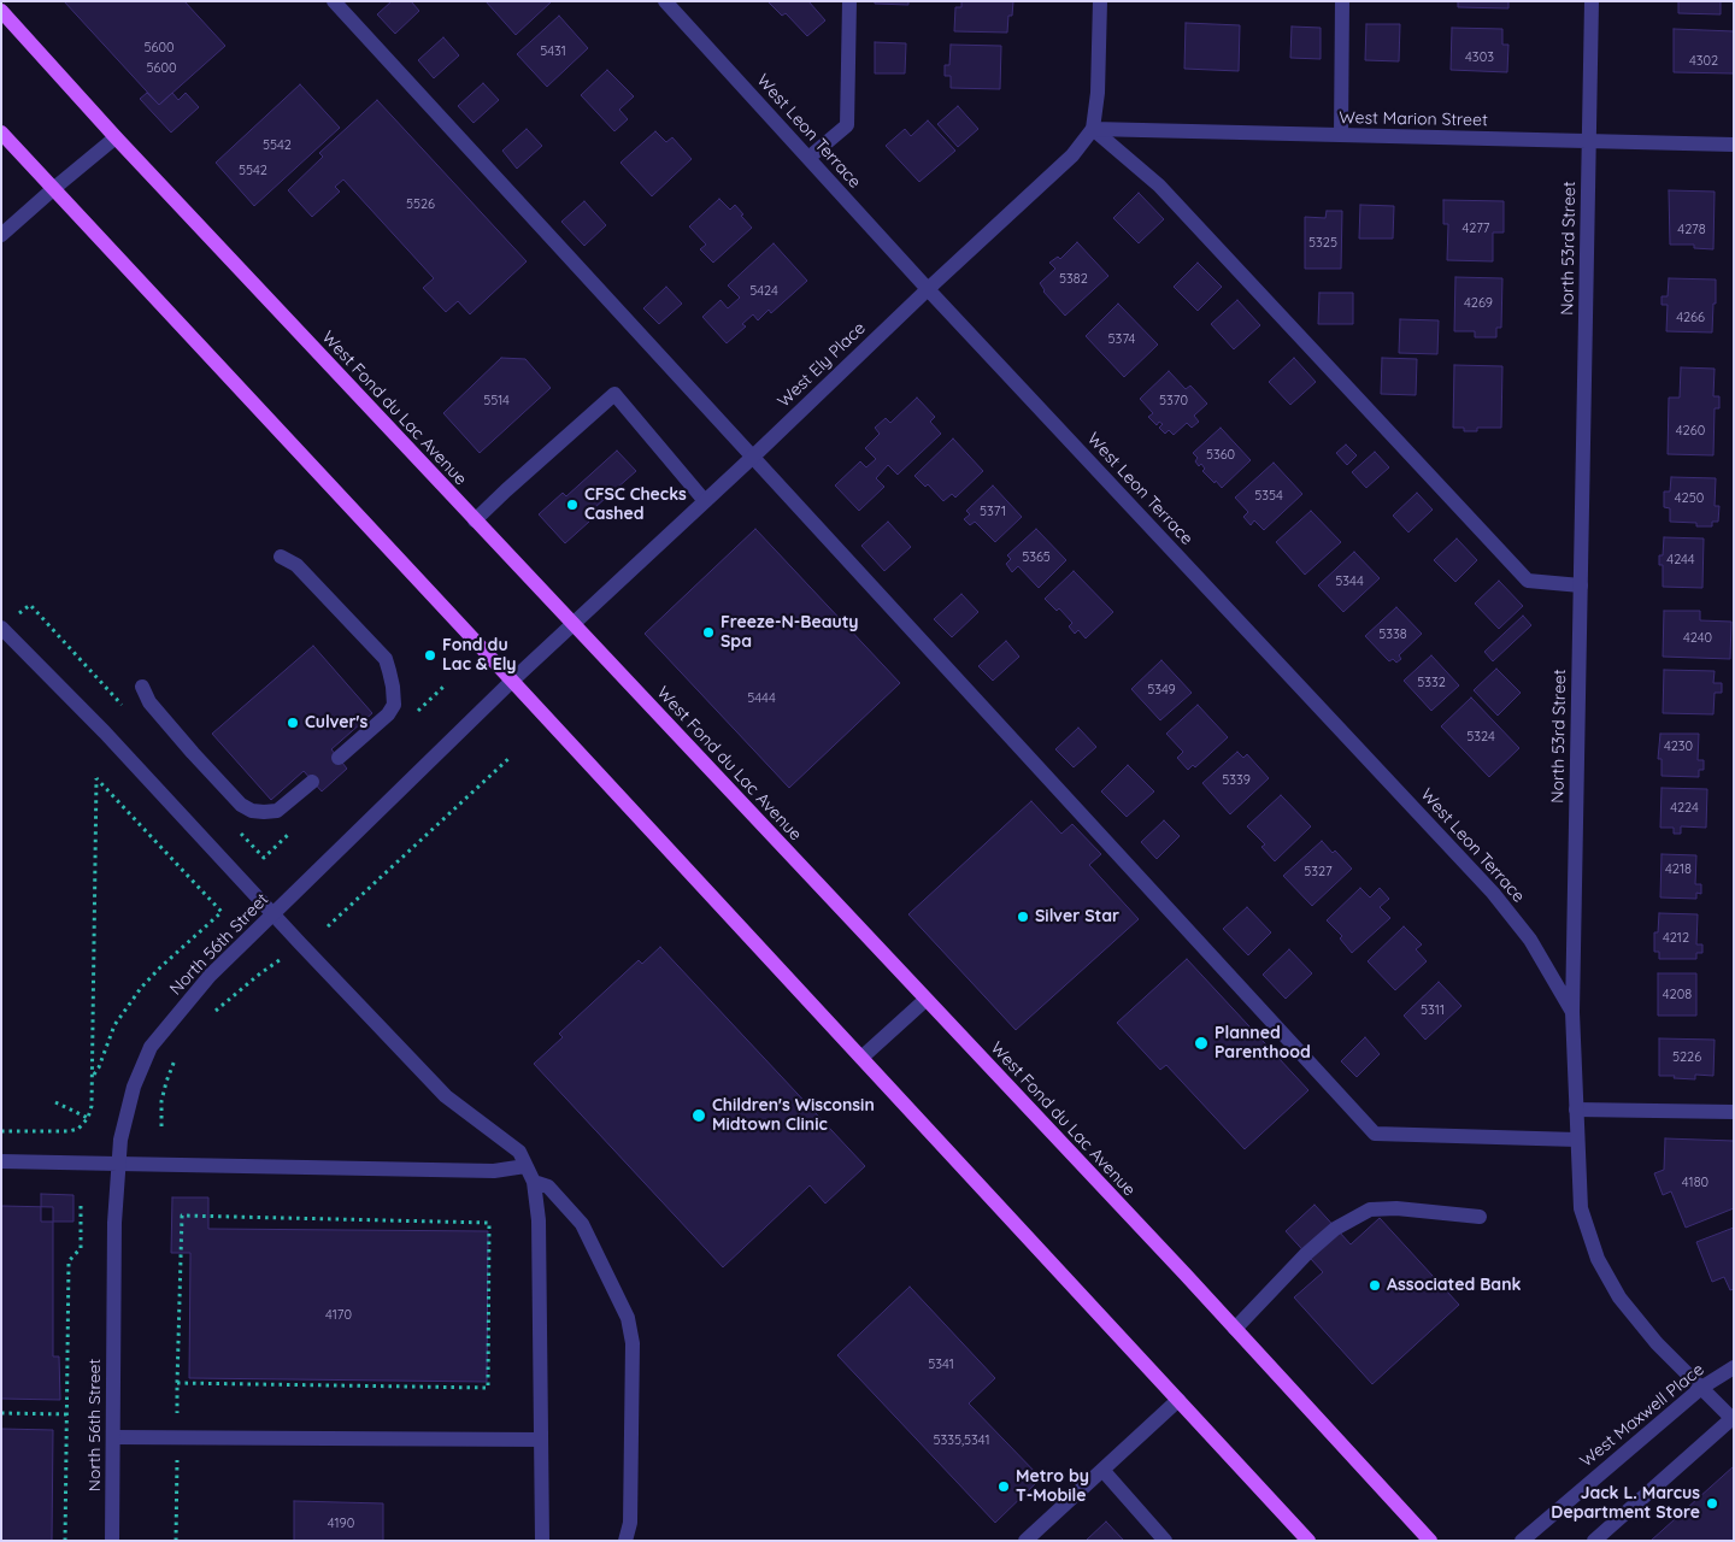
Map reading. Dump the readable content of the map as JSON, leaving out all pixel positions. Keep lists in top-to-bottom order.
{
  "streets": {
    "main road": ["West Fond du Lac Avenue"],
    "street": [
      "West Marion Street",
      "West Leon Terrace",
      "North 53rd Street",
      "West Ely Place",
      "North 56th Street",
      "West Maxwell Place"
    ]
  },
  "crossings": [
    ["West Marion Street", "North 53rd Street"],
    ["West Marion Street", "West Ely Place"],
    ["West Leon Terrace", "North 53rd Street"],
    ["West Leon Terrace", "West Ely Place"],
    ["North 53rd Street", "West Maxwell Place"],
    ["West Ely Place", "West Fond du Lac Avenue"],
    ["West Ely Place", "North 56th Street"],
    ["West Fond du Lac Avenue", "North 56th Street"]
  ],
  "places": [
    "CFSC Checks Cashed",
    "Freeze-N-Beauty Spa",
    "Fond du Lac & Ely",
    "Culver's",
    "Silver Star",
    "Planned Parenthood",
    "Children's Wisconsin Midtown Clinic",
    "Associated Bank",
    "Metro by T-Mobile",
    "Jack L. Marcus Department Store"
  ],
  "house_numbers": [
    "5600",
    "5431",
    "4303",
    "4302",
    "5600",
    "5542",
    "5542",
    "5526",
    "4277",
    "4278",
    "5325",
    "5382",
    "5424",
    "4269",
    "4266",
    "5374",
    "5514",
    "5370",
    "4260",
    "5360",
    "5354",
    "4250",
    "5371",
    "5365",
    "4244",
    "5344",
    "5338",
    "4240",
    "5332",
    "5349",
    "5444",
    "5324",
    "4230",
    "5339",
    "4224",
    "4218",
    "5327",
    "4212",
    "4208",
    "5311",
    "5226",
    "4180",
    "4170",
    "5341",
    "5335,5341",
    "4190"
  ]
}
